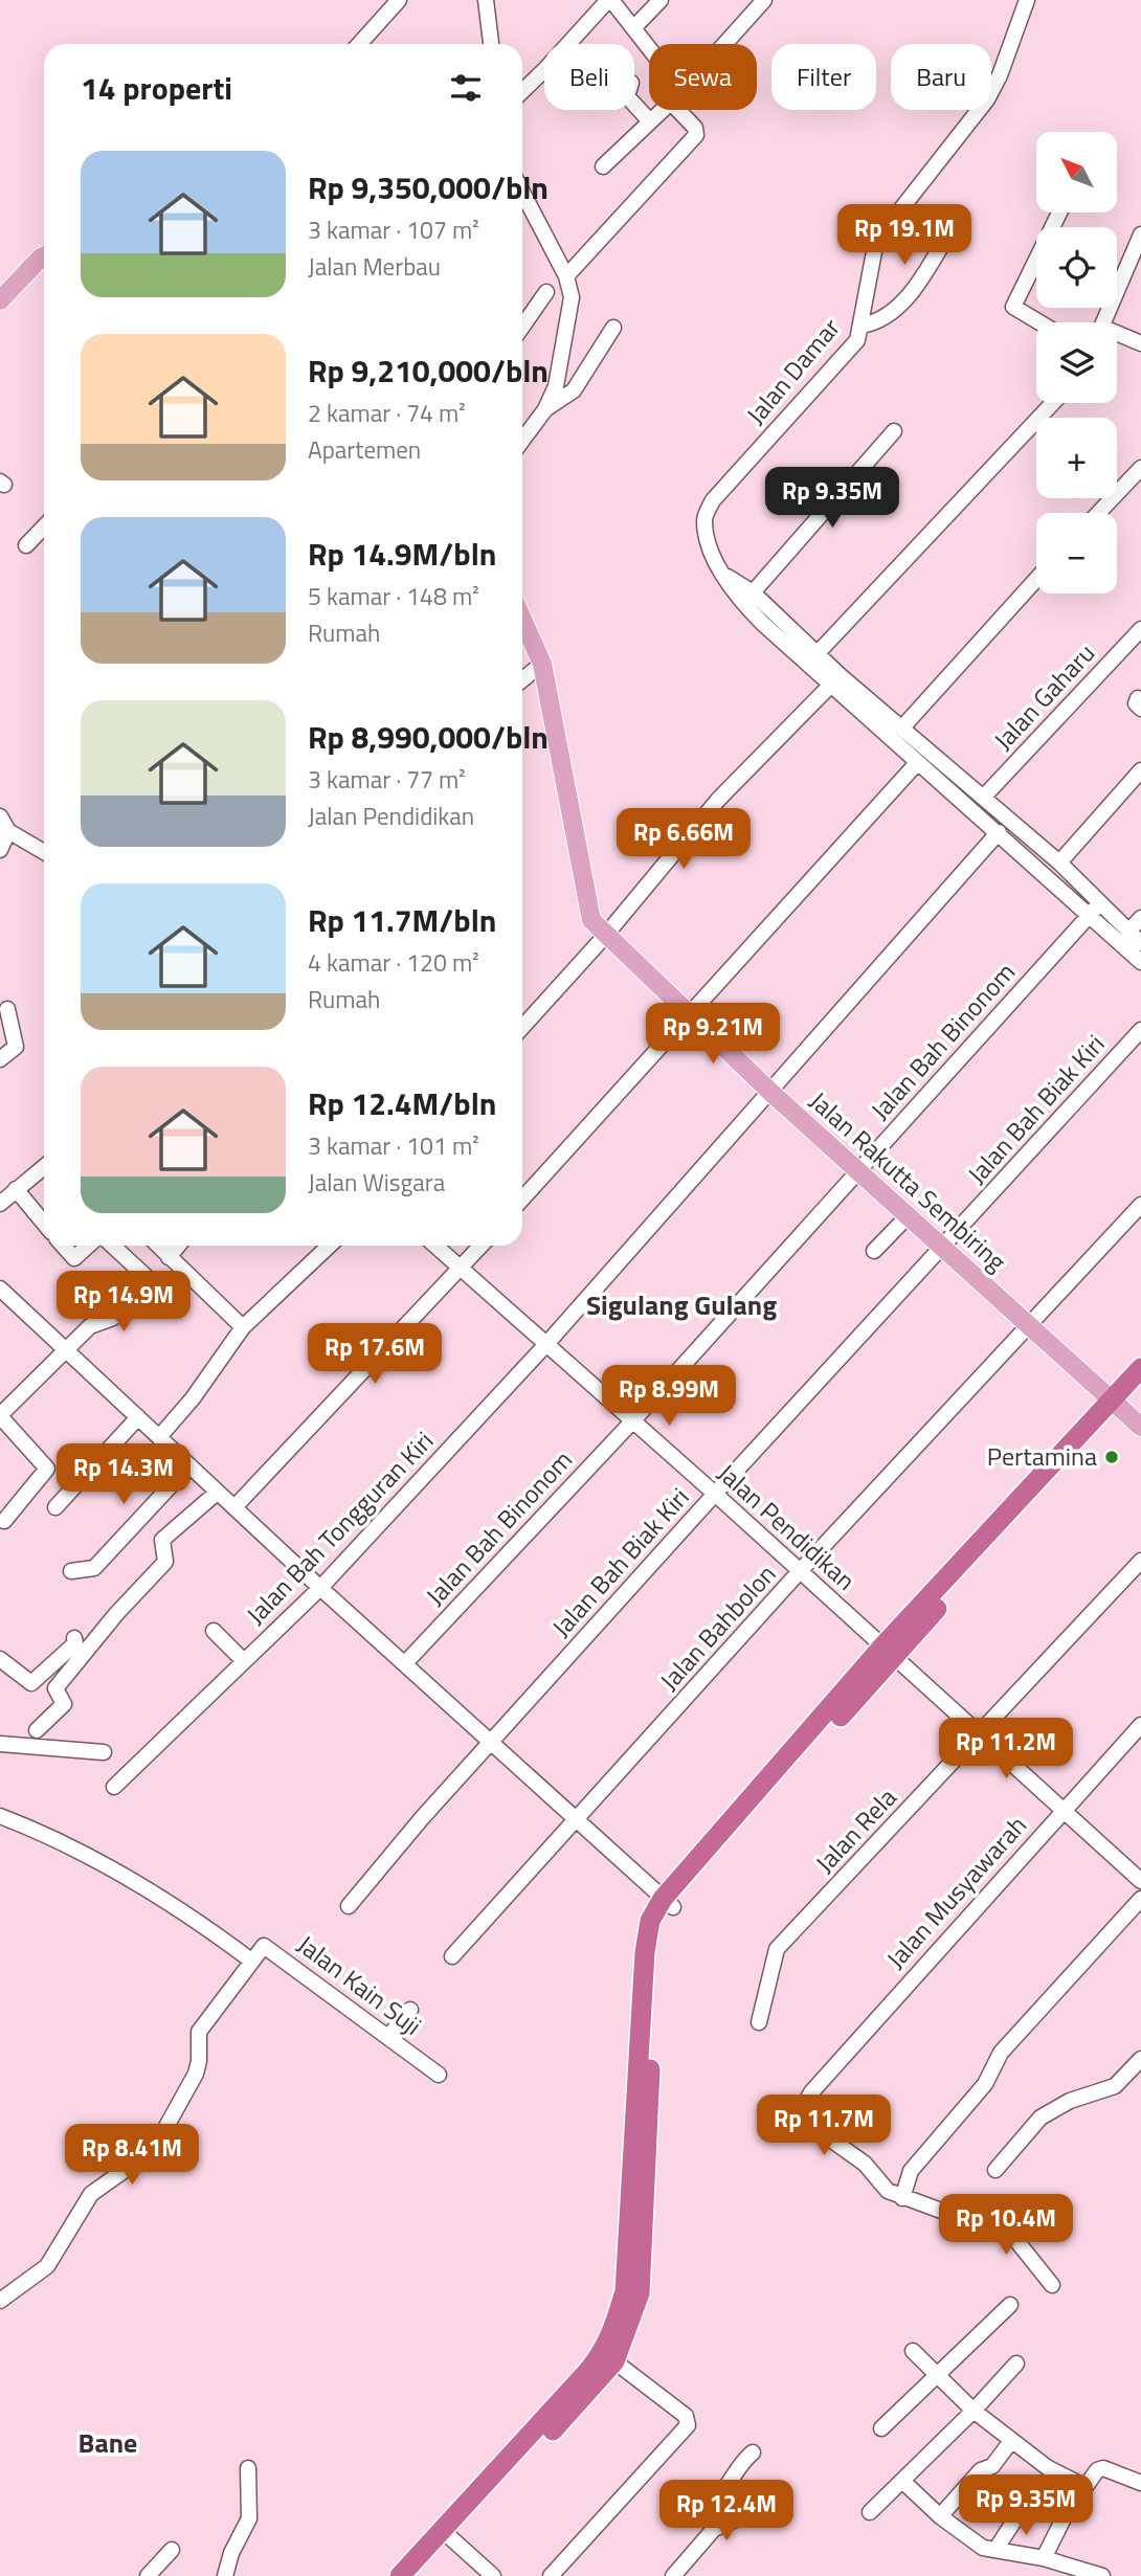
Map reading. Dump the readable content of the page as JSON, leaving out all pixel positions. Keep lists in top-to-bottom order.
{
  "streets": {
    "main road": ["Jalan Rakutta Sembiring"],
    "street": [
      "Jalan Damar",
      "Jalan Gaharu",
      "Jalan Bah Binonom",
      "Jalan Bah Biak Kiri",
      "Jalan Pendidikan",
      "Jalan Bah Tongguran Kiri",
      "Jalan Bahbolon",
      "Jalan Rela",
      "Jalan Musyawarah",
      "Jalan Kain Suji"
    ]
  },
  "crossings": [
    ["Jalan Damar", "Jalan Gaharu"],
    ["Jalan Damar", "Jalan Bah Binonom"],
    ["Jalan Damar", "Jalan Bah Tongguran Kiri"],
    ["Jalan Bah Binonom", "Jalan Rakutta Sembiring"],
    ["Jalan Bah Binonom", "Jalan Pendidikan"],
    ["Jalan Bah Biak Kiri", "Jalan Rakutta Sembiring"],
    ["Jalan Bah Biak Kiri", "Jalan Pendidikan"],
    ["Jalan Rakutta Sembiring", "Jalan Bah Tongguran Kiri"],
    ["Jalan Rakutta Sembiring", "Jalan Bahbolon"],
    ["Jalan Pendidikan", "Jalan Bah Tongguran Kiri"],
    ["Jalan Pendidikan", "Jalan Bahbolon"],
    ["Jalan Pendidikan", "Jalan Rela"],
    ["Jalan Pendidikan", "Jalan Musyawarah"]
  ],
  "districts": ["Sigulang Gulang", "Bane"],
  "places": ["Pertamina"],
  "north": "top left",
  "page": {
    "chip": [
      "Beli",
      "Sewa",
      "Filter",
      "Baru"
    ],
    "heading": "14 properti",
    "map_buttons": ["+", "−"],
    "list": [
      {
        "name": "Rp 9,350,000/bln",
        "note": "3 kamar · 107 m² · Jalan Merbau"
      },
      {
        "name": "Rp 9,210,000/bln",
        "note": "2 kamar · 74 m² · Apartemen"
      },
      {
        "name": "Rp 14.9M/bln",
        "note": "5 kamar · 148 m² · Rumah"
      },
      {
        "name": "Rp 8,990,000/bln",
        "note": "3 kamar · 77 m² · Jalan Pendidikan"
      },
      {
        "name": "Rp 11.7M/bln",
        "note": "4 kamar · 120 m² · Rumah"
      },
      {
        "name": "Rp 12.4M/bln",
        "note": "3 kamar · 101 m² · Jalan Wisgara"
      }
    ],
    "price": [
      "Rp 19.1M",
      "Rp 9.35M",
      "Rp 6.66M",
      "Rp 9.21M",
      "Rp 14.9M",
      "Rp 17.6M",
      "Rp 8.99M",
      "Rp 14.3M",
      "Rp 11.2M",
      "Rp 11.7M",
      "Rp 8.41M",
      "Rp 10.4M",
      "Rp 9.35M",
      "Rp 12.4M"
    ]
  }
}
